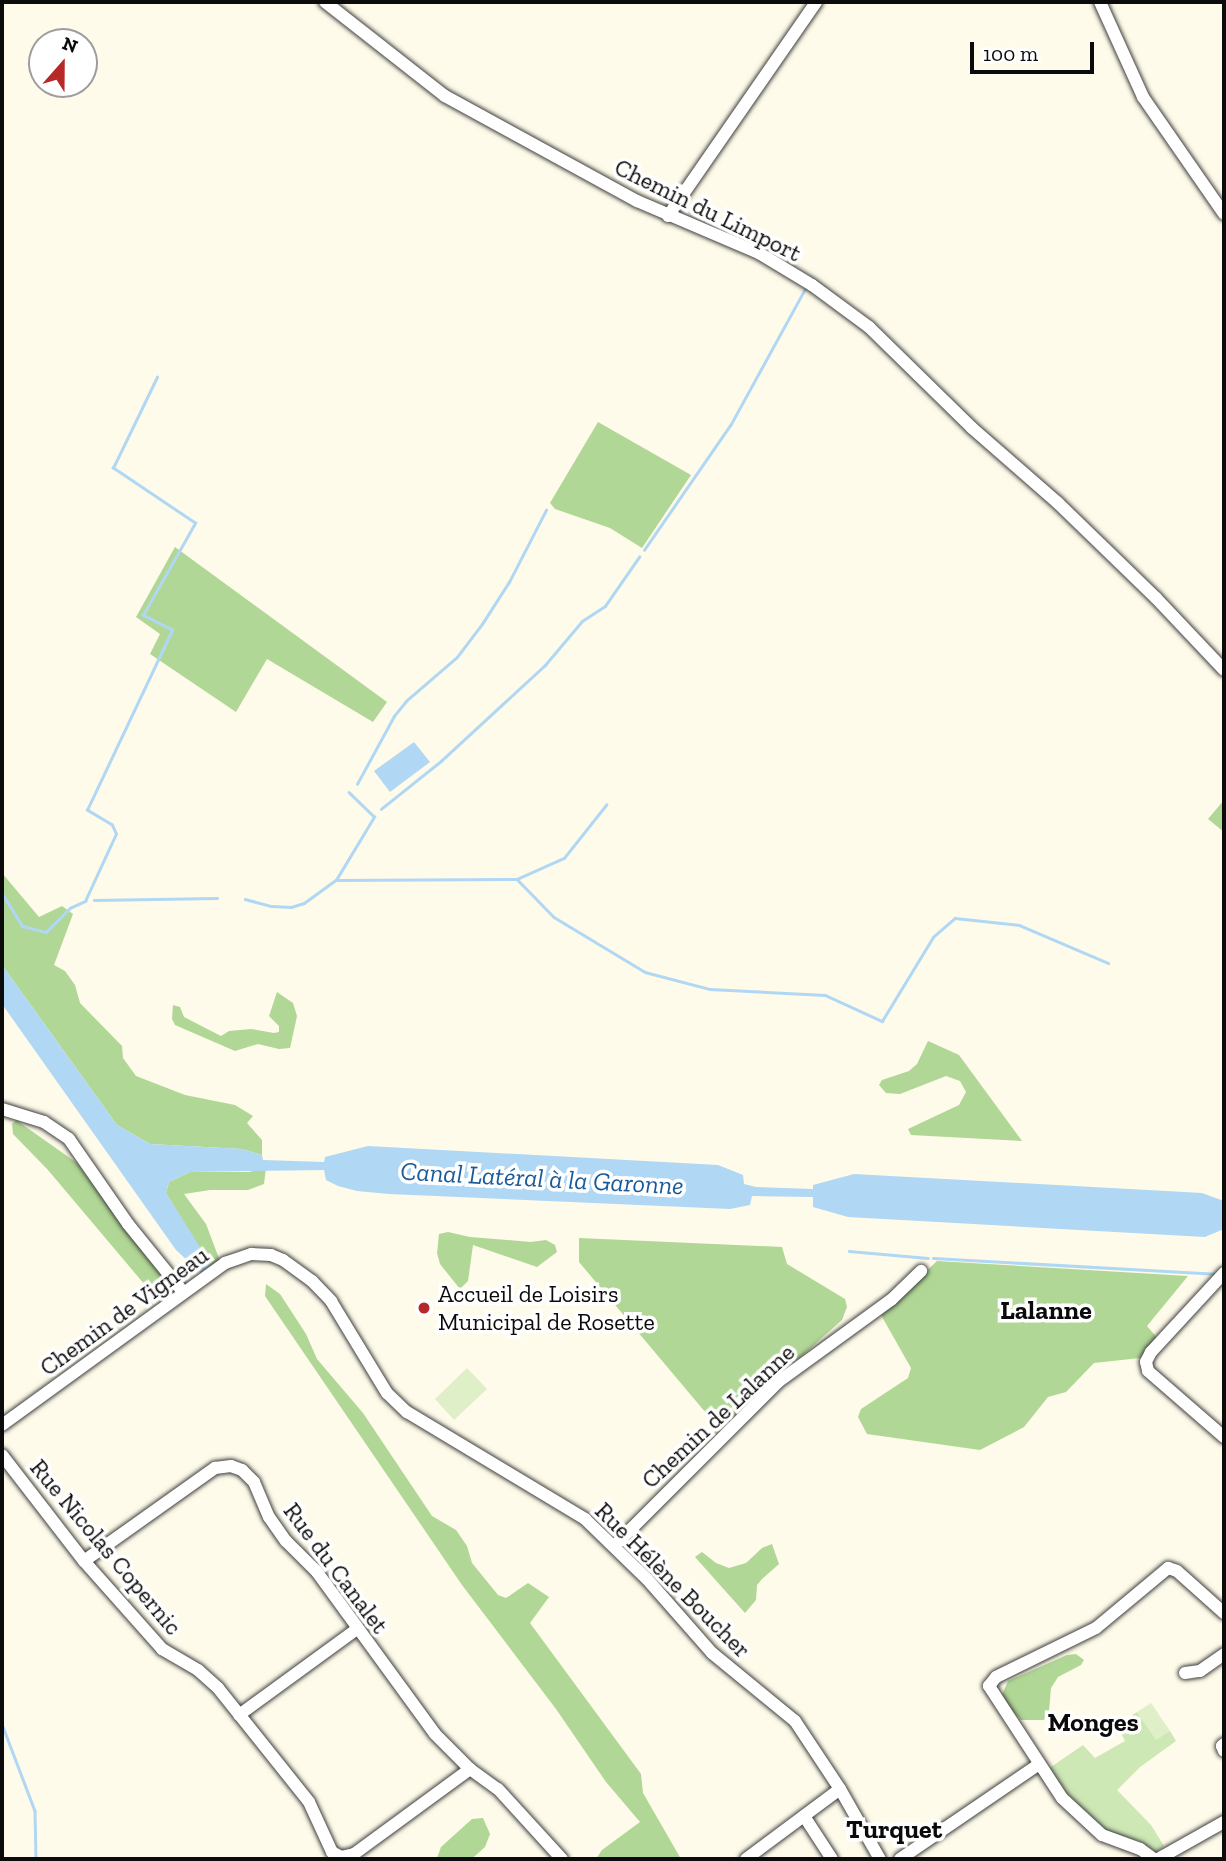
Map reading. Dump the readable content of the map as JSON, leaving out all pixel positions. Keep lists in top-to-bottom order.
{
  "streets": {
    "street": [
      "Chemin du Limport",
      "Chemin de Vigneau",
      "Chemin de Lalanne",
      "Rue Nicolas Copernic",
      "Rue du Canalet",
      "Rue Hélène Boucher"
    ]
  },
  "crossings": [
    ["Chemin de Vigneau", "Rue Hélène Boucher"],
    ["Chemin de Lalanne", "Rue Hélène Boucher"],
    ["Rue Nicolas Copernic", "Rue du Canalet"]
  ],
  "districts": ["Lalanne", "Monges", "Turquet"],
  "water": ["Canal Latéral à la Garonne"],
  "places": ["Accueil de Loisirs Municipal de Rosette"],
  "scale_bar": "100 m",
  "north": "top"
}
